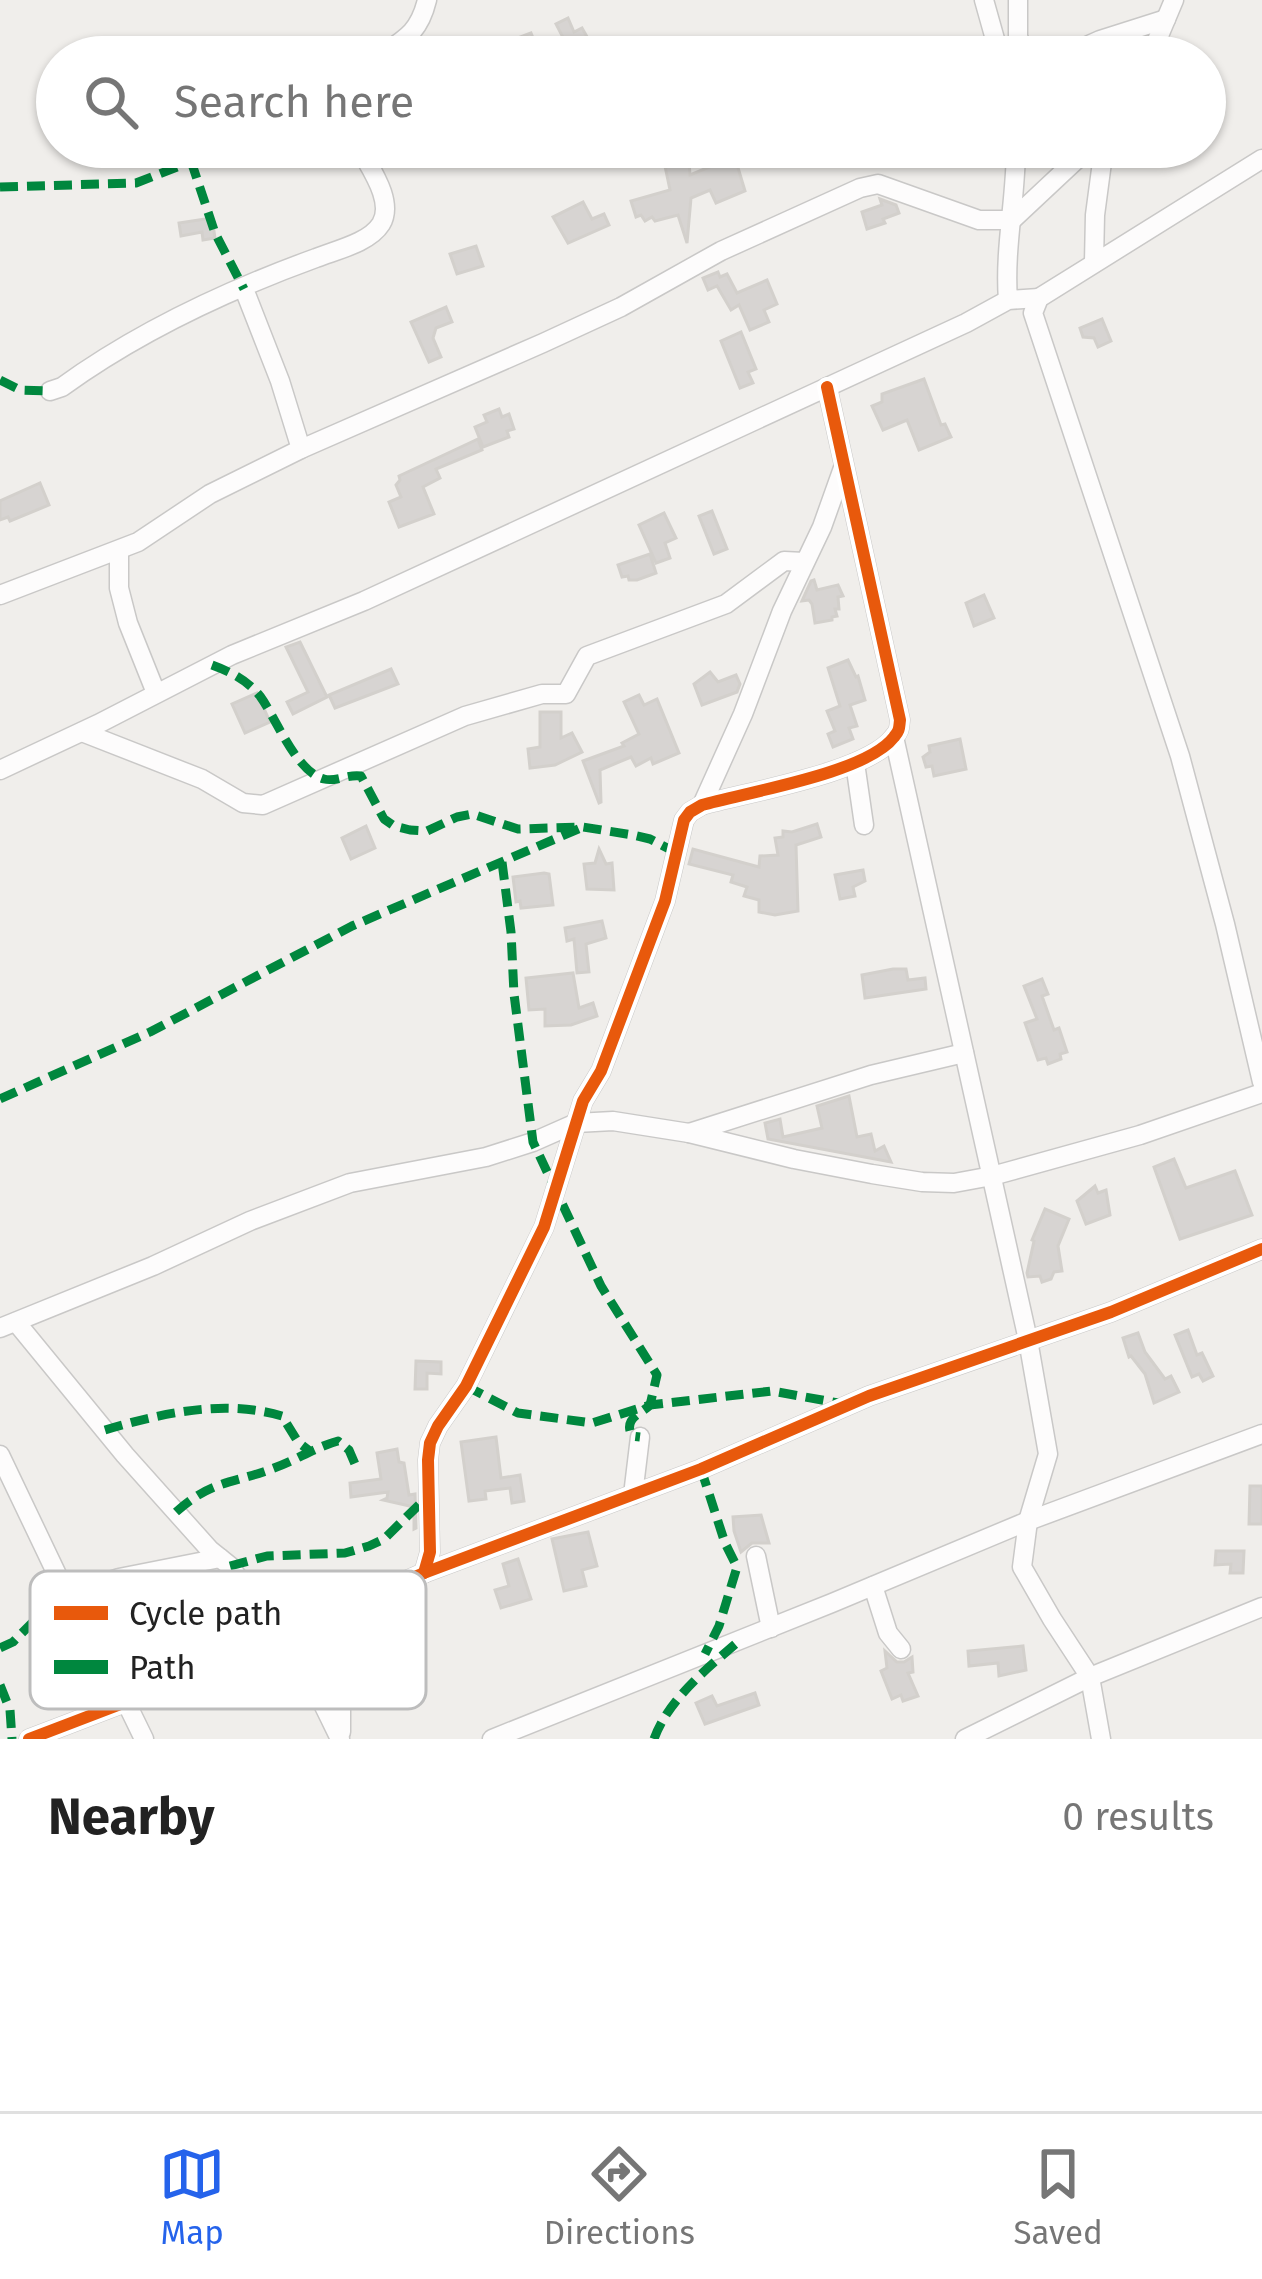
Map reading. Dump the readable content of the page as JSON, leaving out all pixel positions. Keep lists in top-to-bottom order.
{
  "legend": ["Cycle path", "Path"],
  "page": {
    "search": "Search here",
    "heading": ["Nearby", "0 results"],
    "nav": ["Map", "Directions", "Saved"]
  }
}
